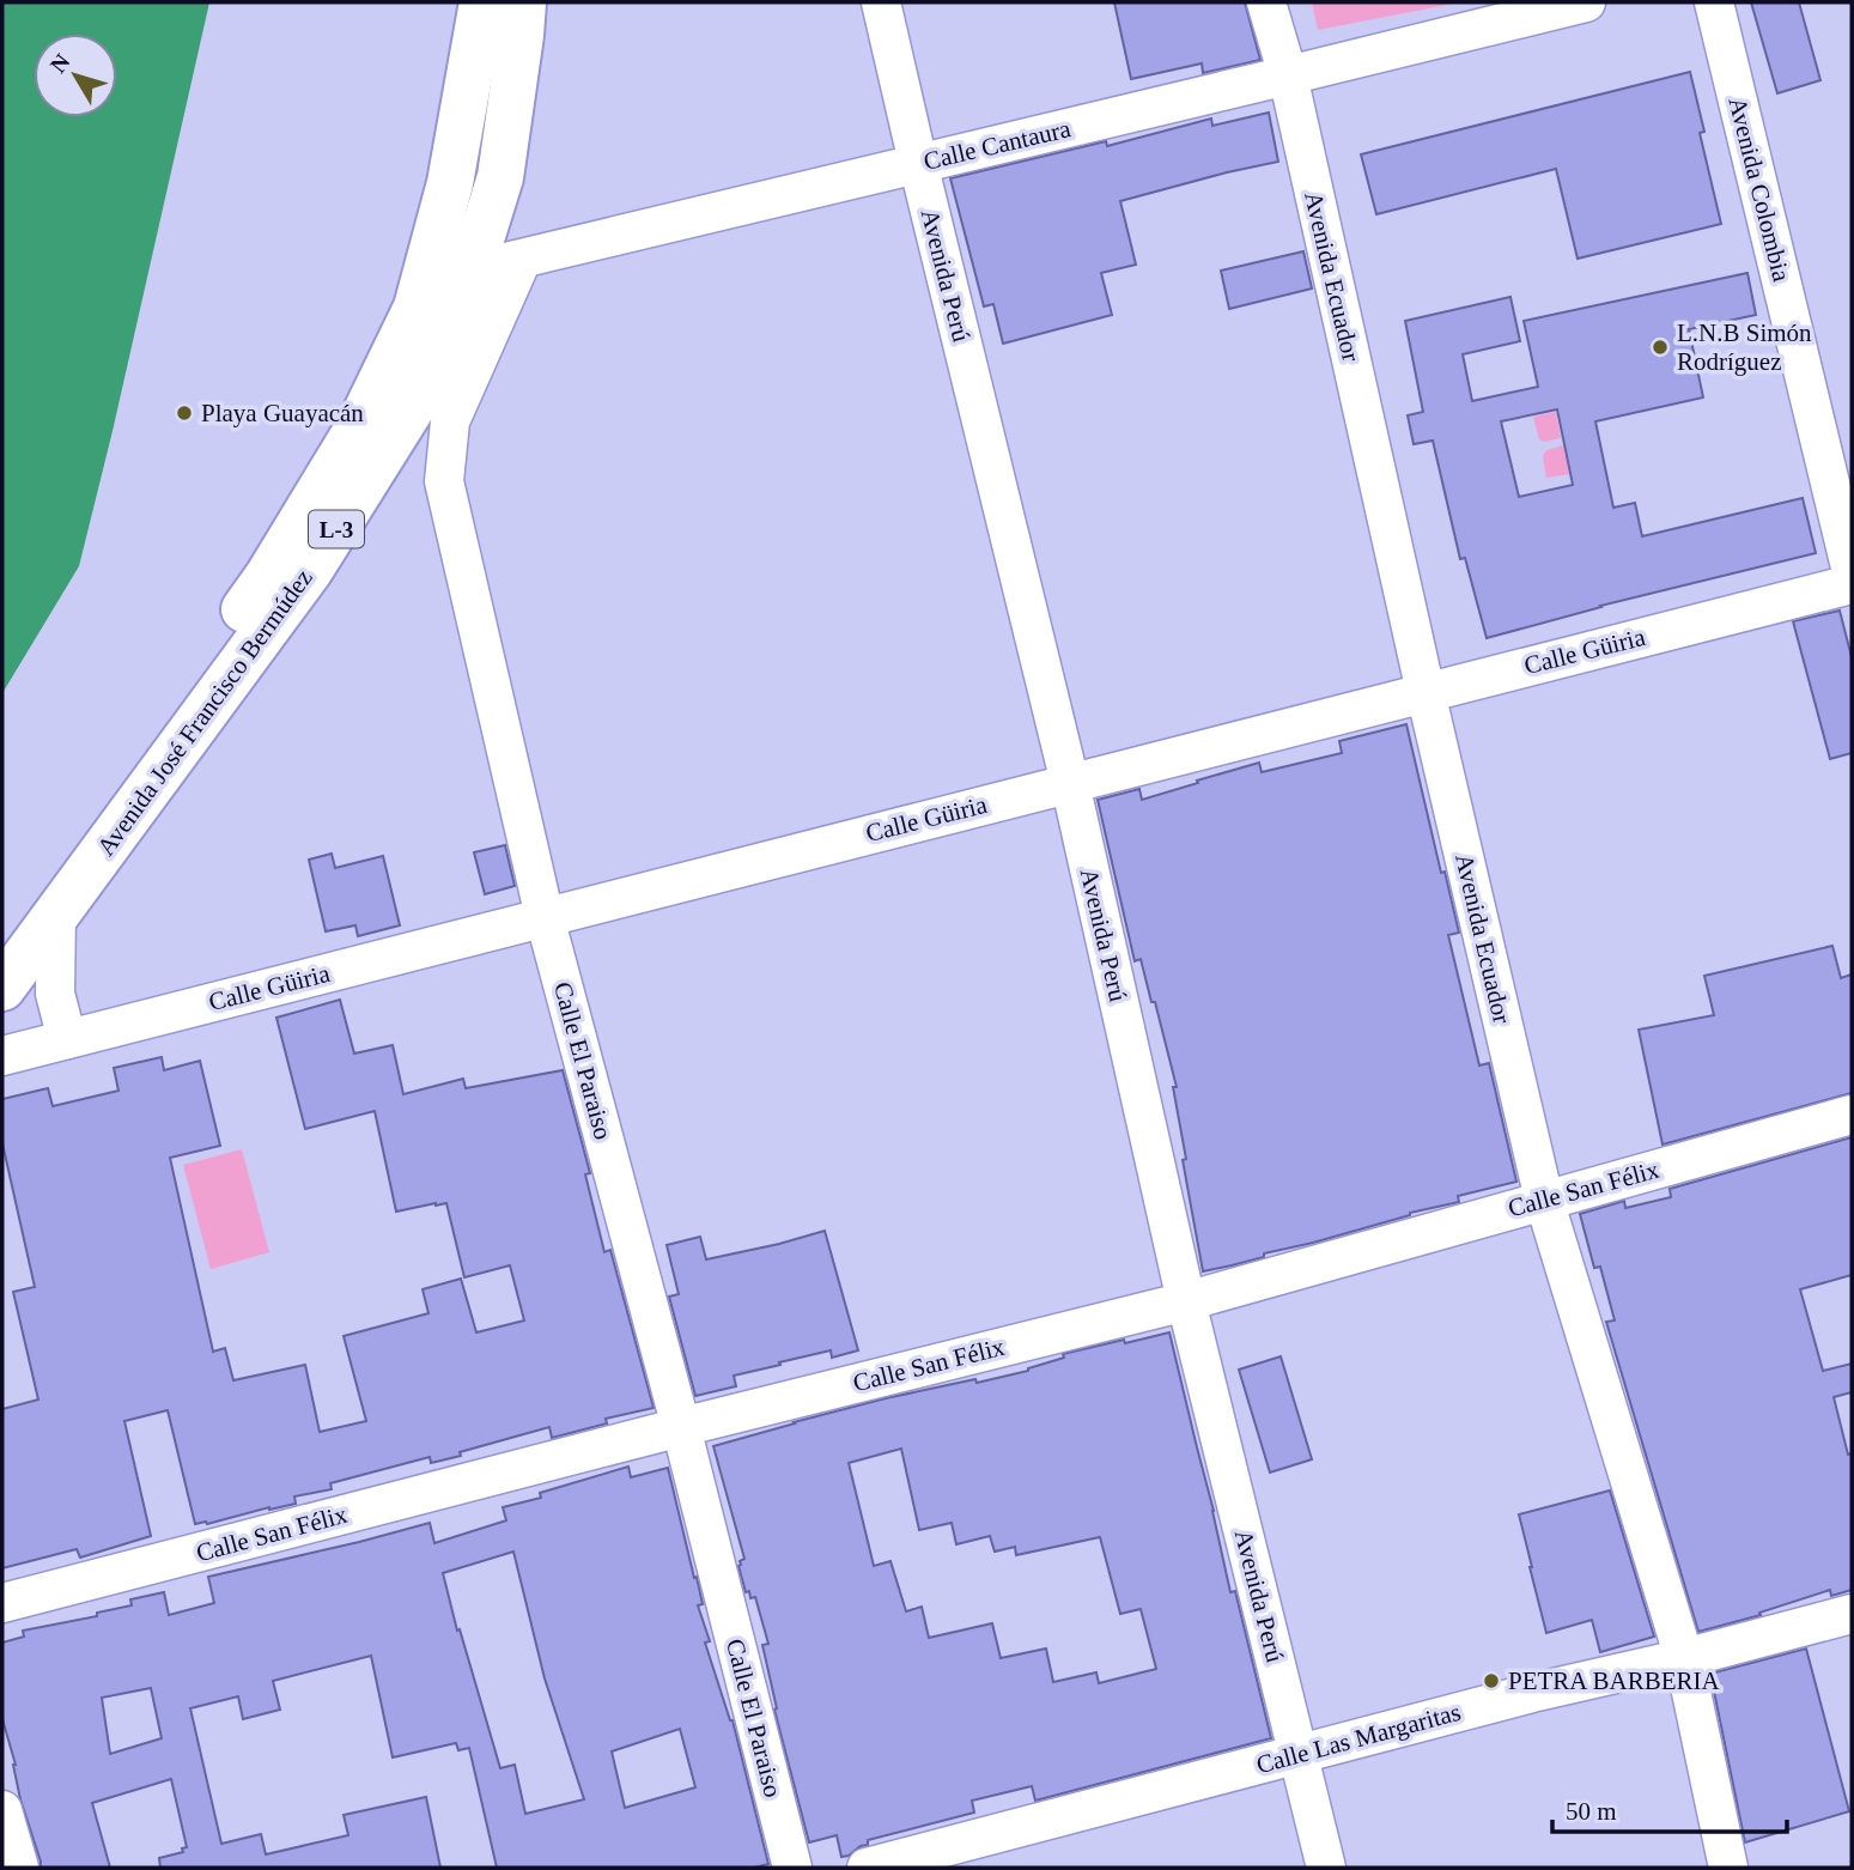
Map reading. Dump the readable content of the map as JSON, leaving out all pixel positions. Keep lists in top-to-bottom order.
{
  "streets": {
    "main road": ["L-3", "Avenida José Francisco Bermúdez"],
    "street": [
      "Calle Cantaura",
      "Avenida Colombia",
      "Avenida Perú",
      "Avenida Ecuador",
      "Calle Güiria",
      "Calle El Paraiso",
      "Calle San Félix",
      "Calle Las Margaritas"
    ]
  },
  "crossings": [
    ["Calle Cantaura", "Avenida Perú"],
    ["Calle Cantaura", "Avenida Ecuador"],
    ["Calle Cantaura", "Avenida José Francisco Bermúdez"],
    ["Calle Cantaura", "Calle El Paraiso"],
    ["Avenida Perú", "Calle Güiria"],
    ["Avenida Perú", "Calle San Félix"],
    ["Avenida Perú", "Calle Las Margaritas"],
    ["Avenida Ecuador", "Calle Güiria"],
    ["Avenida Ecuador", "Calle San Félix"],
    ["Avenida Ecuador", "Calle Las Margaritas"],
    ["Calle Güiria", "Calle El Paraiso"],
    ["Calle El Paraiso", "Calle San Félix"]
  ],
  "places": ["L.N.B Simón Rodríguez", "Playa Guayacán", "PETRA BARBERIA"],
  "scale_bar": "50 m",
  "north": "top left"
}
